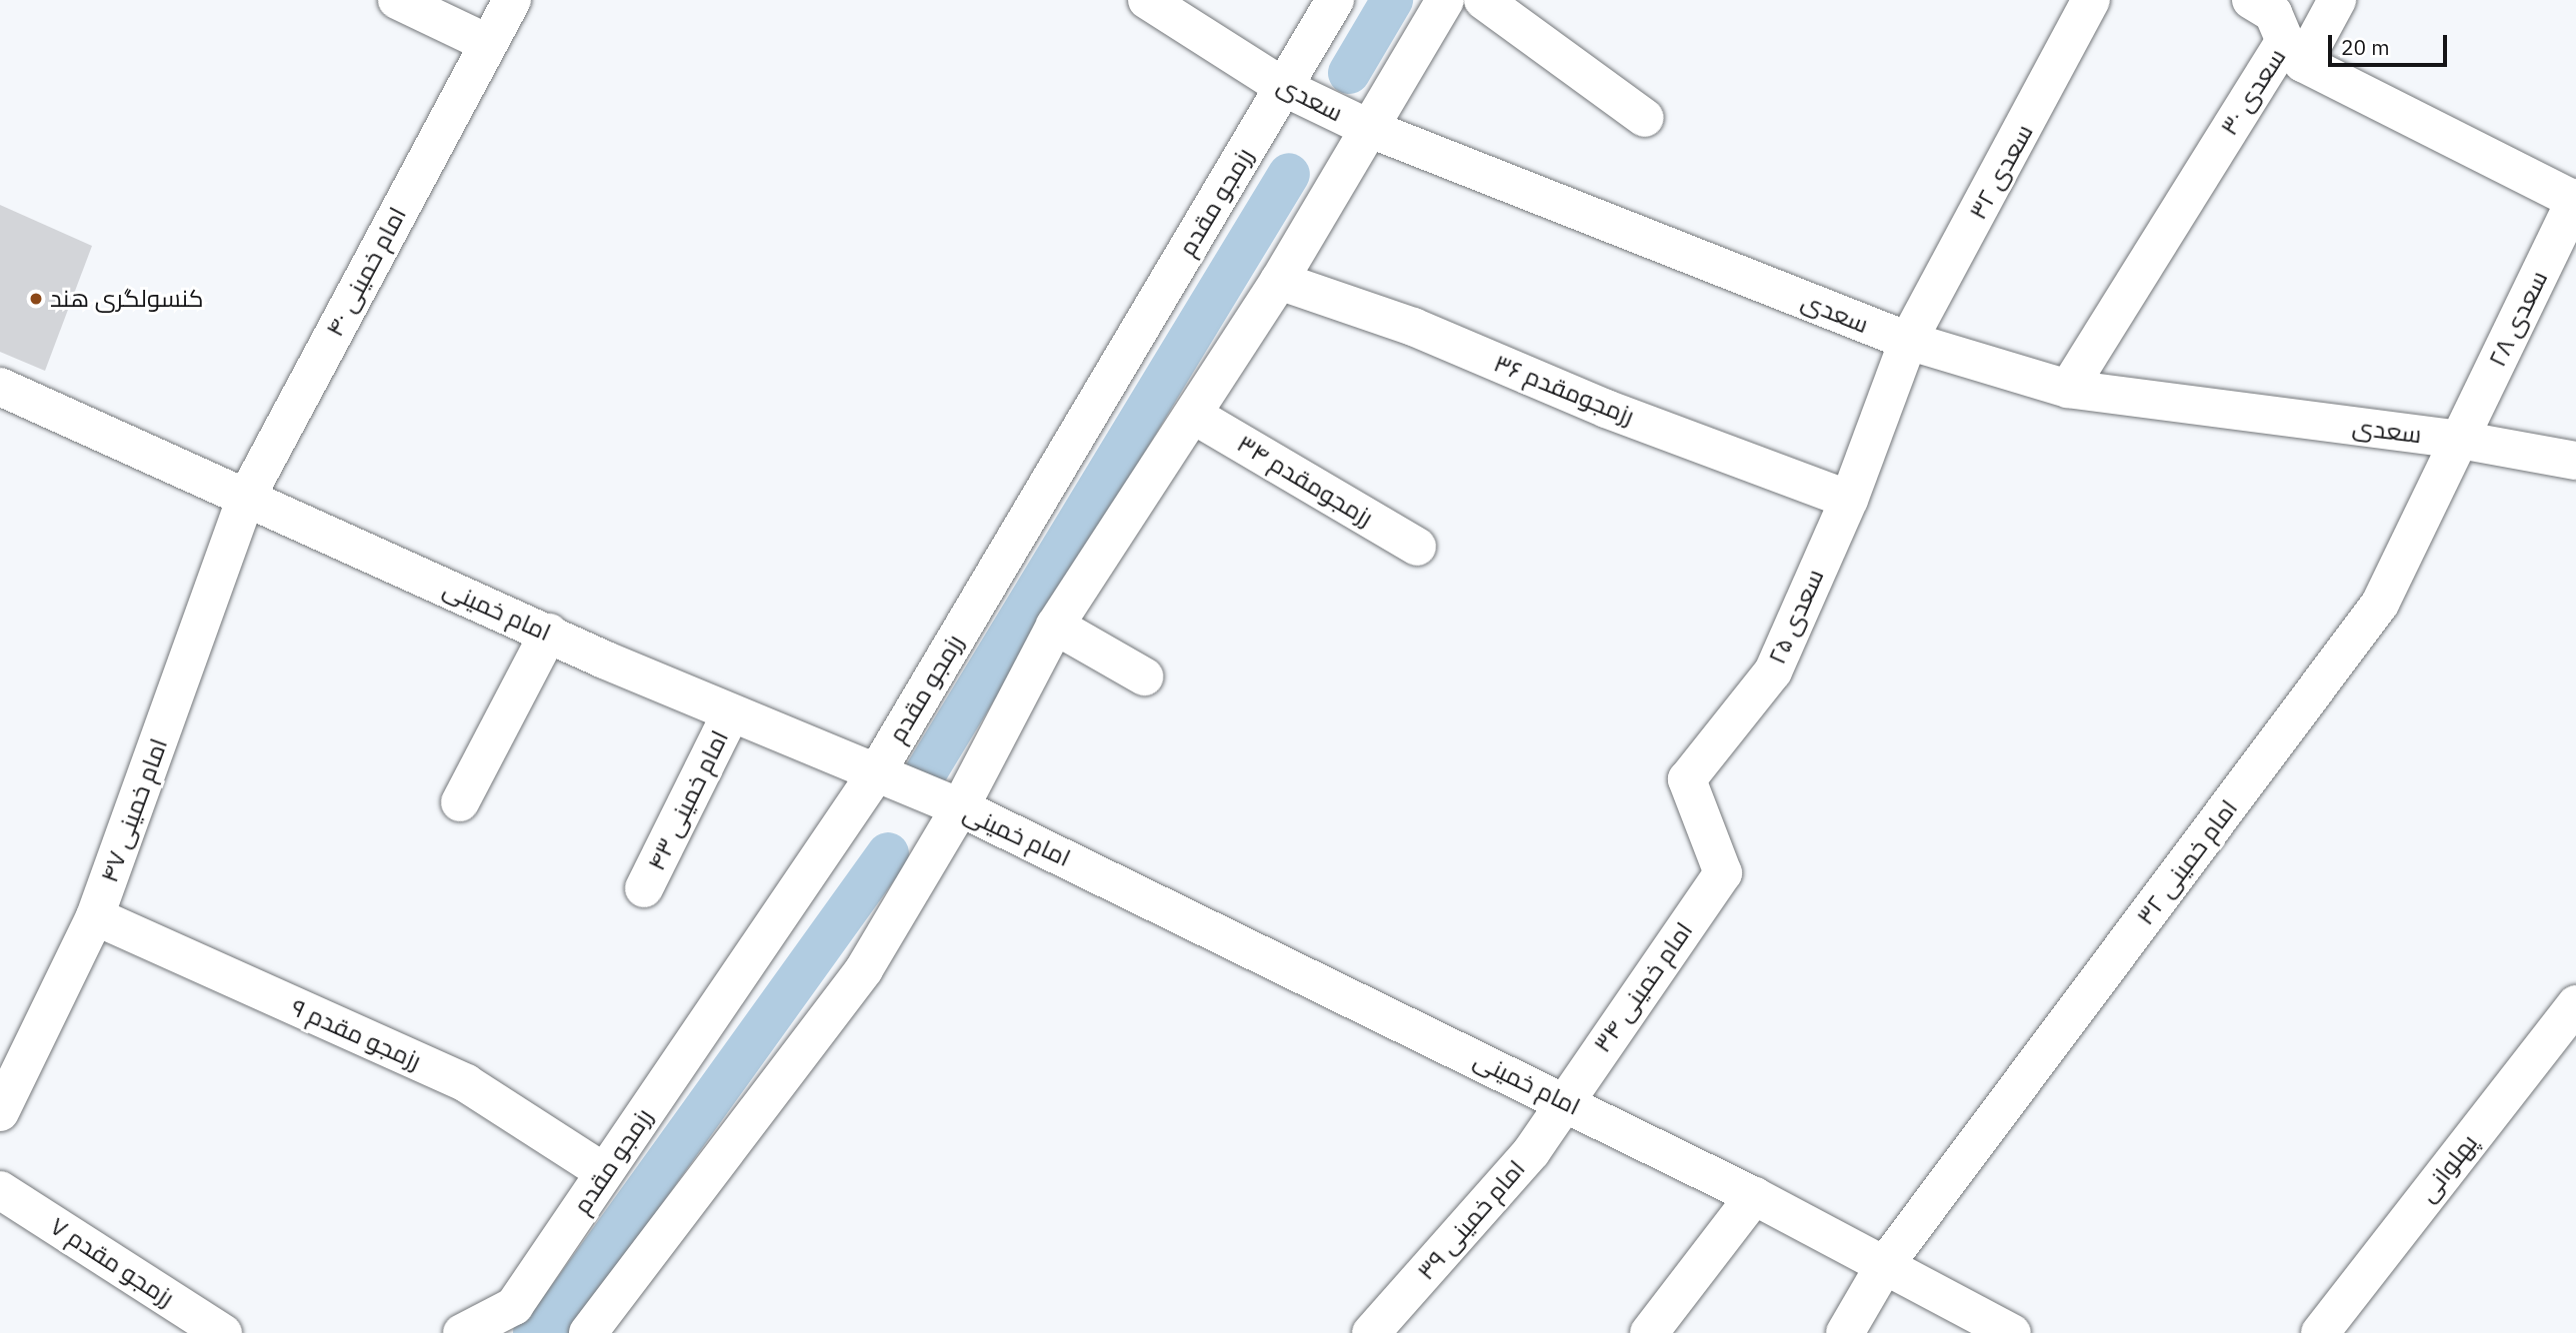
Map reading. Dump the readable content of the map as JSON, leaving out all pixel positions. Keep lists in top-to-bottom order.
{
  "streets": {
    "street": [
      "سعدی ۳۰",
      "سعدی",
      "سعدی ۳۲",
      "رزمجو مقدم",
      "امام خمینی ۴۰",
      "سعدی ۲۸",
      "رزمجومقدم ۳۶",
      "رزمجومقدم ۳۴",
      "امام خمینی",
      "سعدی ۲۵",
      "امام خمینی ۴۳",
      "امام خمینی ۴۷",
      "امام خمینی ۳۲",
      "امام خمینی ۳۴",
      "رزمجو مقدم ۹",
      "پهلوانی",
      "امام خمینی ۳۹",
      "رزمجو مقدم ۷"
    ]
  },
  "crossings": [
    ["سعدی ۳۰", "سعدی"],
    ["سعدی ۳۰", "سعدی ۲۸"],
    ["سعدی", "سعدی ۳۲"],
    ["سعدی", "رزمجو مقدم"],
    ["سعدی", "سعدی ۲۸"],
    ["سعدی", "سعدی ۲۵"],
    ["سعدی", "امام خمینی ۳۲"],
    ["سعدی ۳۲", "سعدی ۲۵"],
    ["رزمجو مقدم", "امام خمینی"],
    ["رزمجو مقدم", "رزمجو مقدم ۹"],
    ["امام خمینی ۴۰", "امام خمینی"],
    ["امام خمینی ۴۰", "امام خمینی ۴۷"],
    ["سعدی ۲۸", "امام خمینی ۳۲"],
    ["رزمجومقدم ۳۶", "سعدی ۲۵"],
    ["امام خمینی", "امام خمینی ۴۳"],
    ["امام خمینی", "امام خمینی ۴۷"],
    ["امام خمینی", "امام خمینی ۳۲"],
    ["امام خمینی", "امام خمینی ۳۴"],
    ["امام خمینی", "امام خمینی ۳۹"],
    ["سعدی ۲۵", "امام خمینی ۳۴"],
    ["امام خمینی ۴۷", "رزمجو مقدم ۹"],
    ["امام خمینی ۳۴", "امام خمینی ۳۹"]
  ],
  "places": ["کنسولگری هند"],
  "scale_bar": "20 m"
}
